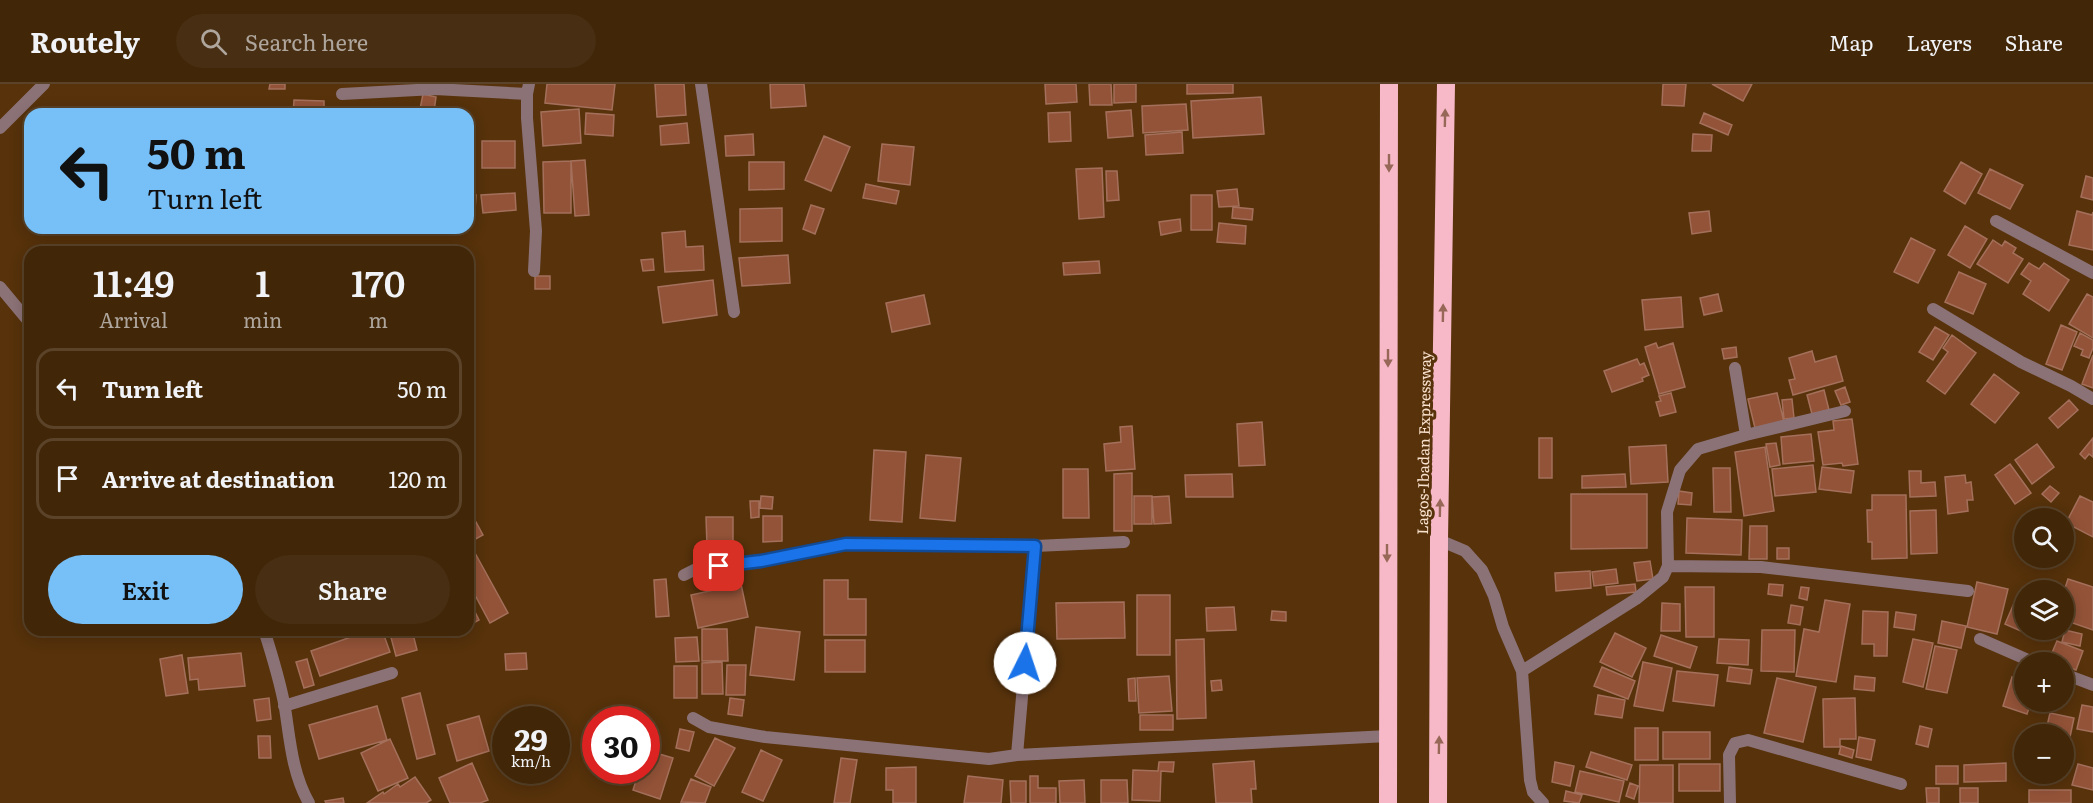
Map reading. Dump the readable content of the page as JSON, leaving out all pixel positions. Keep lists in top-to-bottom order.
{
  "streets": {
    "highway": ["Lagos-Ibadan Expressway"]
  },
  "page": {
    "header": "Routely",
    "search": "Search here",
    "nav": ["Map", "Layers", "Share"],
    "turn": ["50 m", "Turn left"],
    "eta": [
      "11:49",
      "Arrival",
      "1",
      "min",
      "170",
      "m"
    ],
    "list": [
      {
        "name": "Turn left",
        "value": "50 m"
      },
      {
        "name": "Arrive at destination",
        "value": "120 m"
      }
    ],
    "map_buttons": ["+", "−"],
    "buttons": ["Exit", "Share"],
    "speed": "29 km/h",
    "limit": "30"
  }
}
